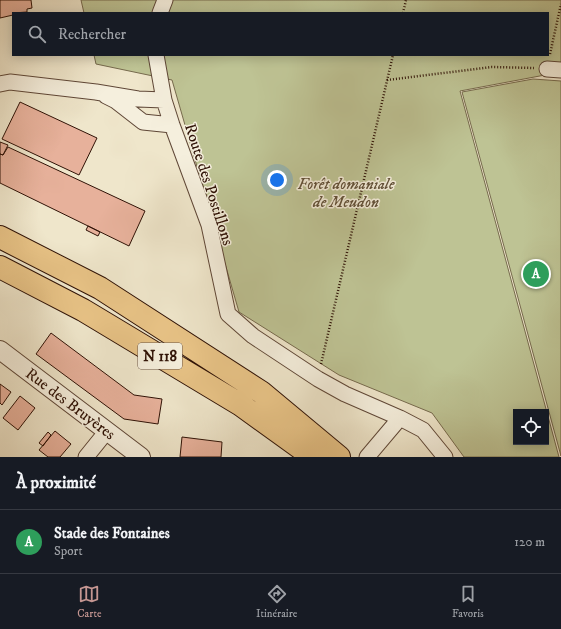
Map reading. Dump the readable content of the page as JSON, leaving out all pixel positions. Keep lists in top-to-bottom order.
{
  "streets": {
    "highway": ["N 118"],
    "street": ["Route des Postillons", "Rue des Bruyères"]
  },
  "parks": ["Forêt domaniale de Meudon"],
  "page": {
    "search": "Rechercher",
    "pins": "A",
    "heading": "À proximité",
    "list": [
      {
        "mark": "A",
        "name": "Stade des Fontaines",
        "note": "Sport",
        "value": "120 m"
      }
    ],
    "nav": ["Carte", "Itinéraire", "Favoris"]
  }
}
